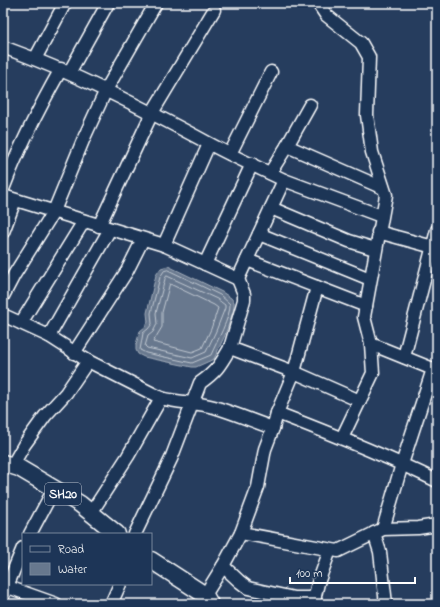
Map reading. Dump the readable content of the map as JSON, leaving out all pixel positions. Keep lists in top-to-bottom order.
{
  "streets": {
    "main road": ["SH20"]
  },
  "legend": ["Road", "Water"],
  "scale_bar": "100 m"
}
